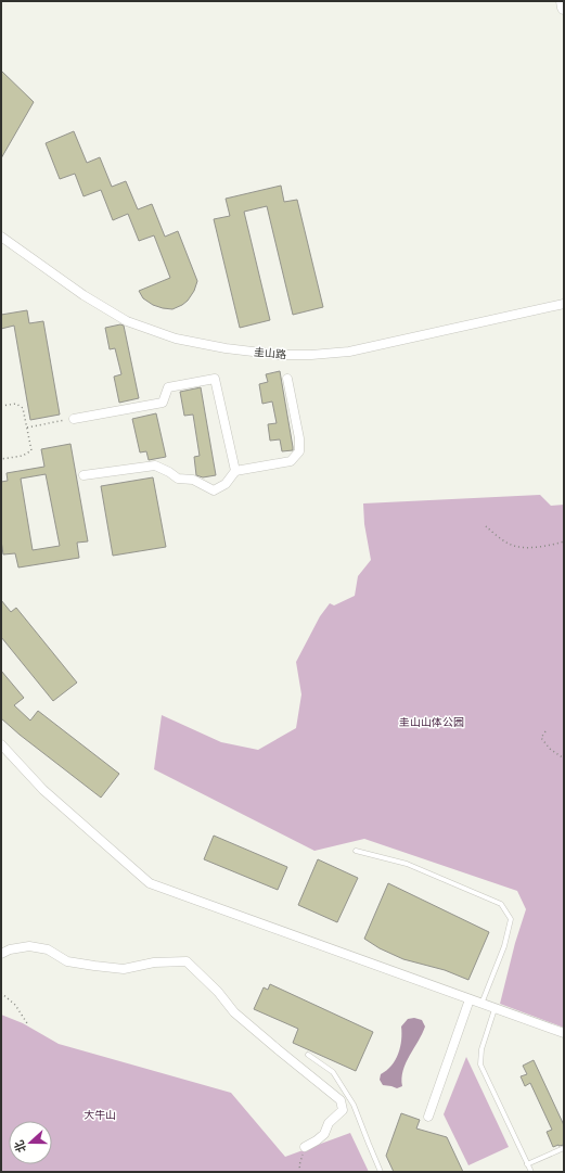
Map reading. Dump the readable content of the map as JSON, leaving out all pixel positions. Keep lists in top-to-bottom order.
{
  "streets": {
    "street": ["圭山路"]
  },
  "parks": ["圭山山体公园", "大牛山"],
  "north": "left"
}
